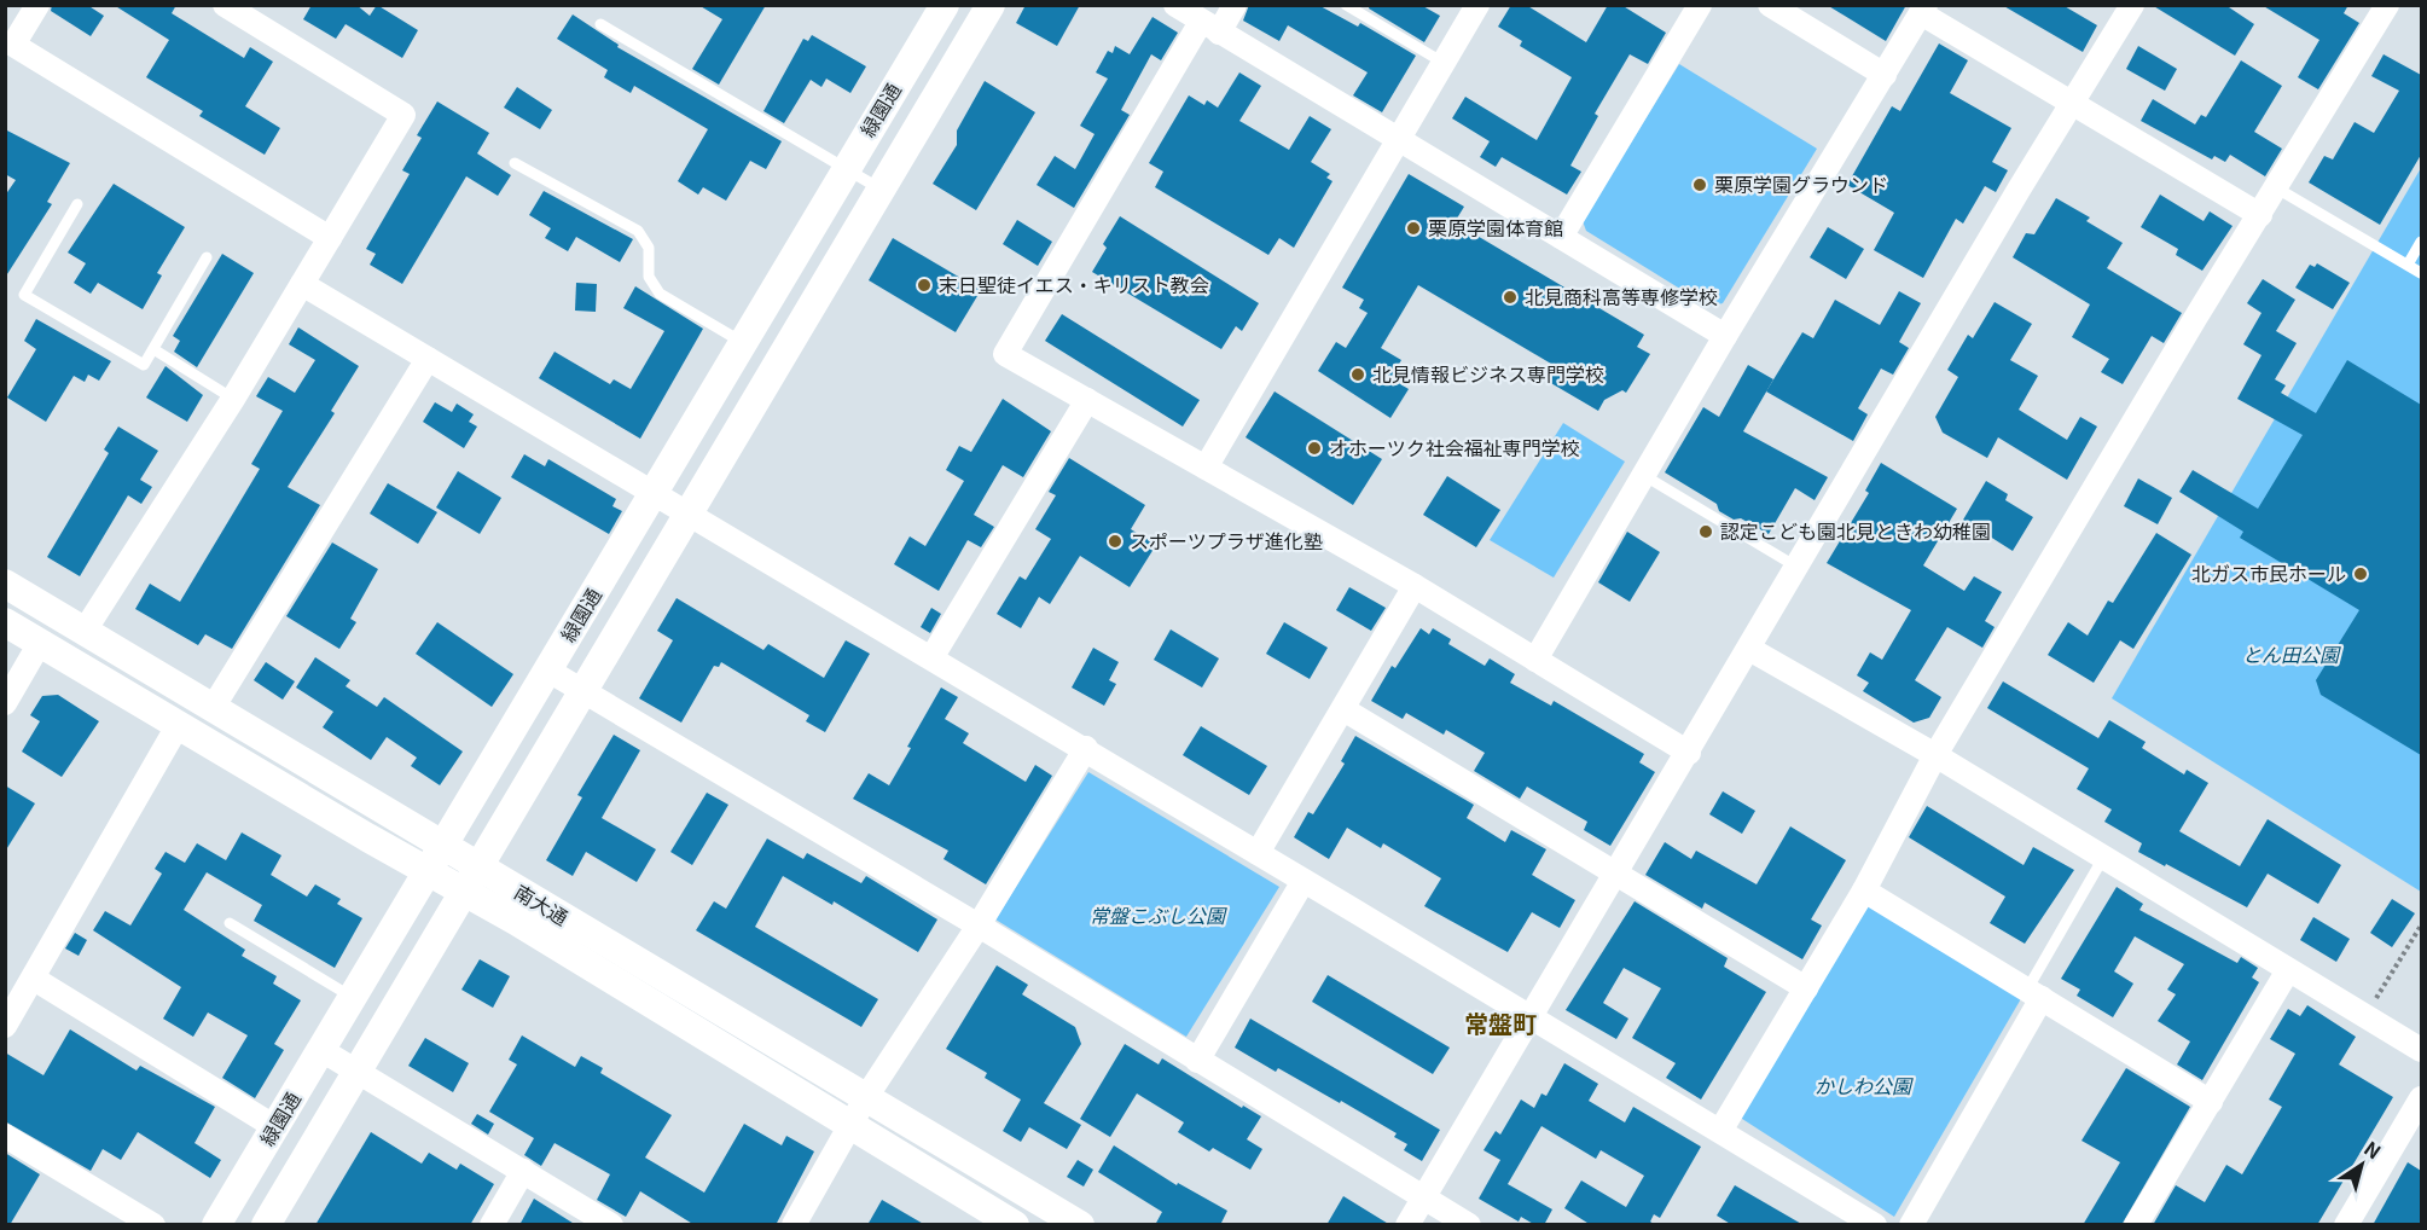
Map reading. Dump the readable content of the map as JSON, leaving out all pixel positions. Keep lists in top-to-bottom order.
{
  "streets": {
    "street": ["緑園通", "南大通"]
  },
  "crossings": [
    ["緑園通", "南大通"]
  ],
  "districts": ["常盤町"],
  "parks": ["とん田公園", "常盤こぶし公園", "かしわ公園"],
  "places": [
    "栗原学園グラウンド",
    "栗原学園体育館",
    "末日聖徒イエス・キリスト教会",
    "北見商科高等専修学校",
    "北見情報ビジネス専門学校",
    "オホーツク社会福祉専門学校",
    "認定こども園北見ときわ幼稚園",
    "スポーツプラザ進化塾",
    "北ガス市民ホール"
  ],
  "north": "top right"
}
